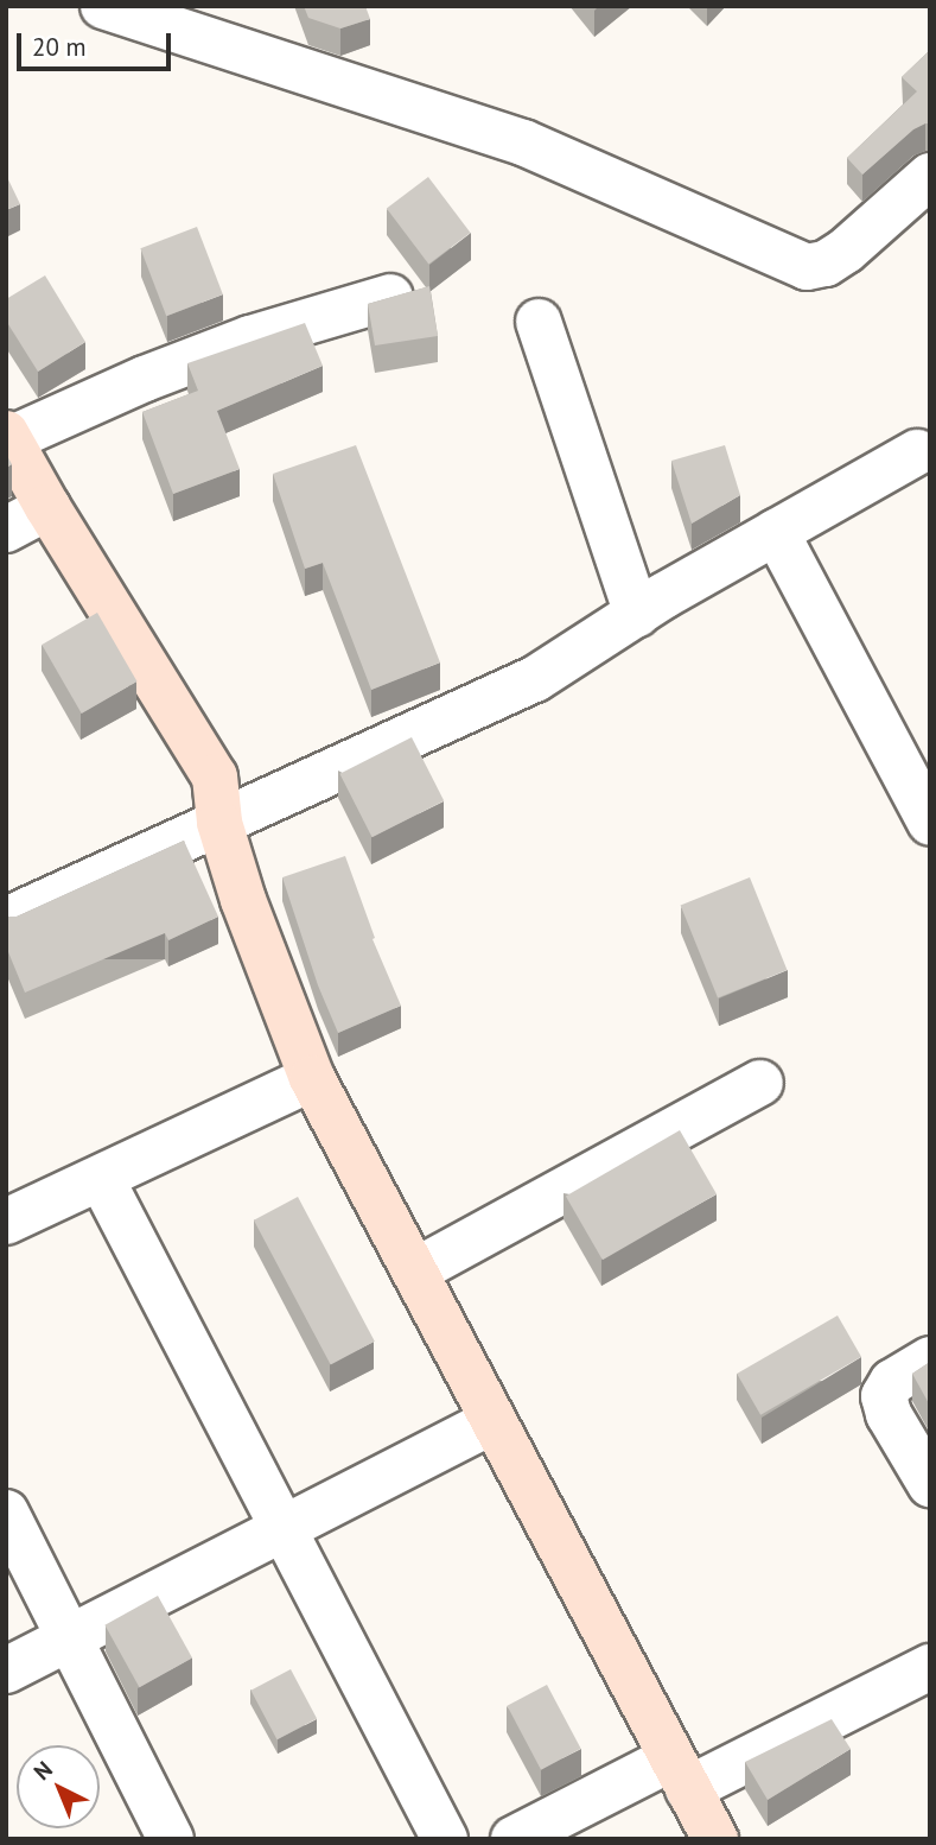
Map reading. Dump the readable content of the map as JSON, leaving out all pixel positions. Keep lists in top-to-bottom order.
{
  "scale_bar": "20 m",
  "north": "top left"
}
